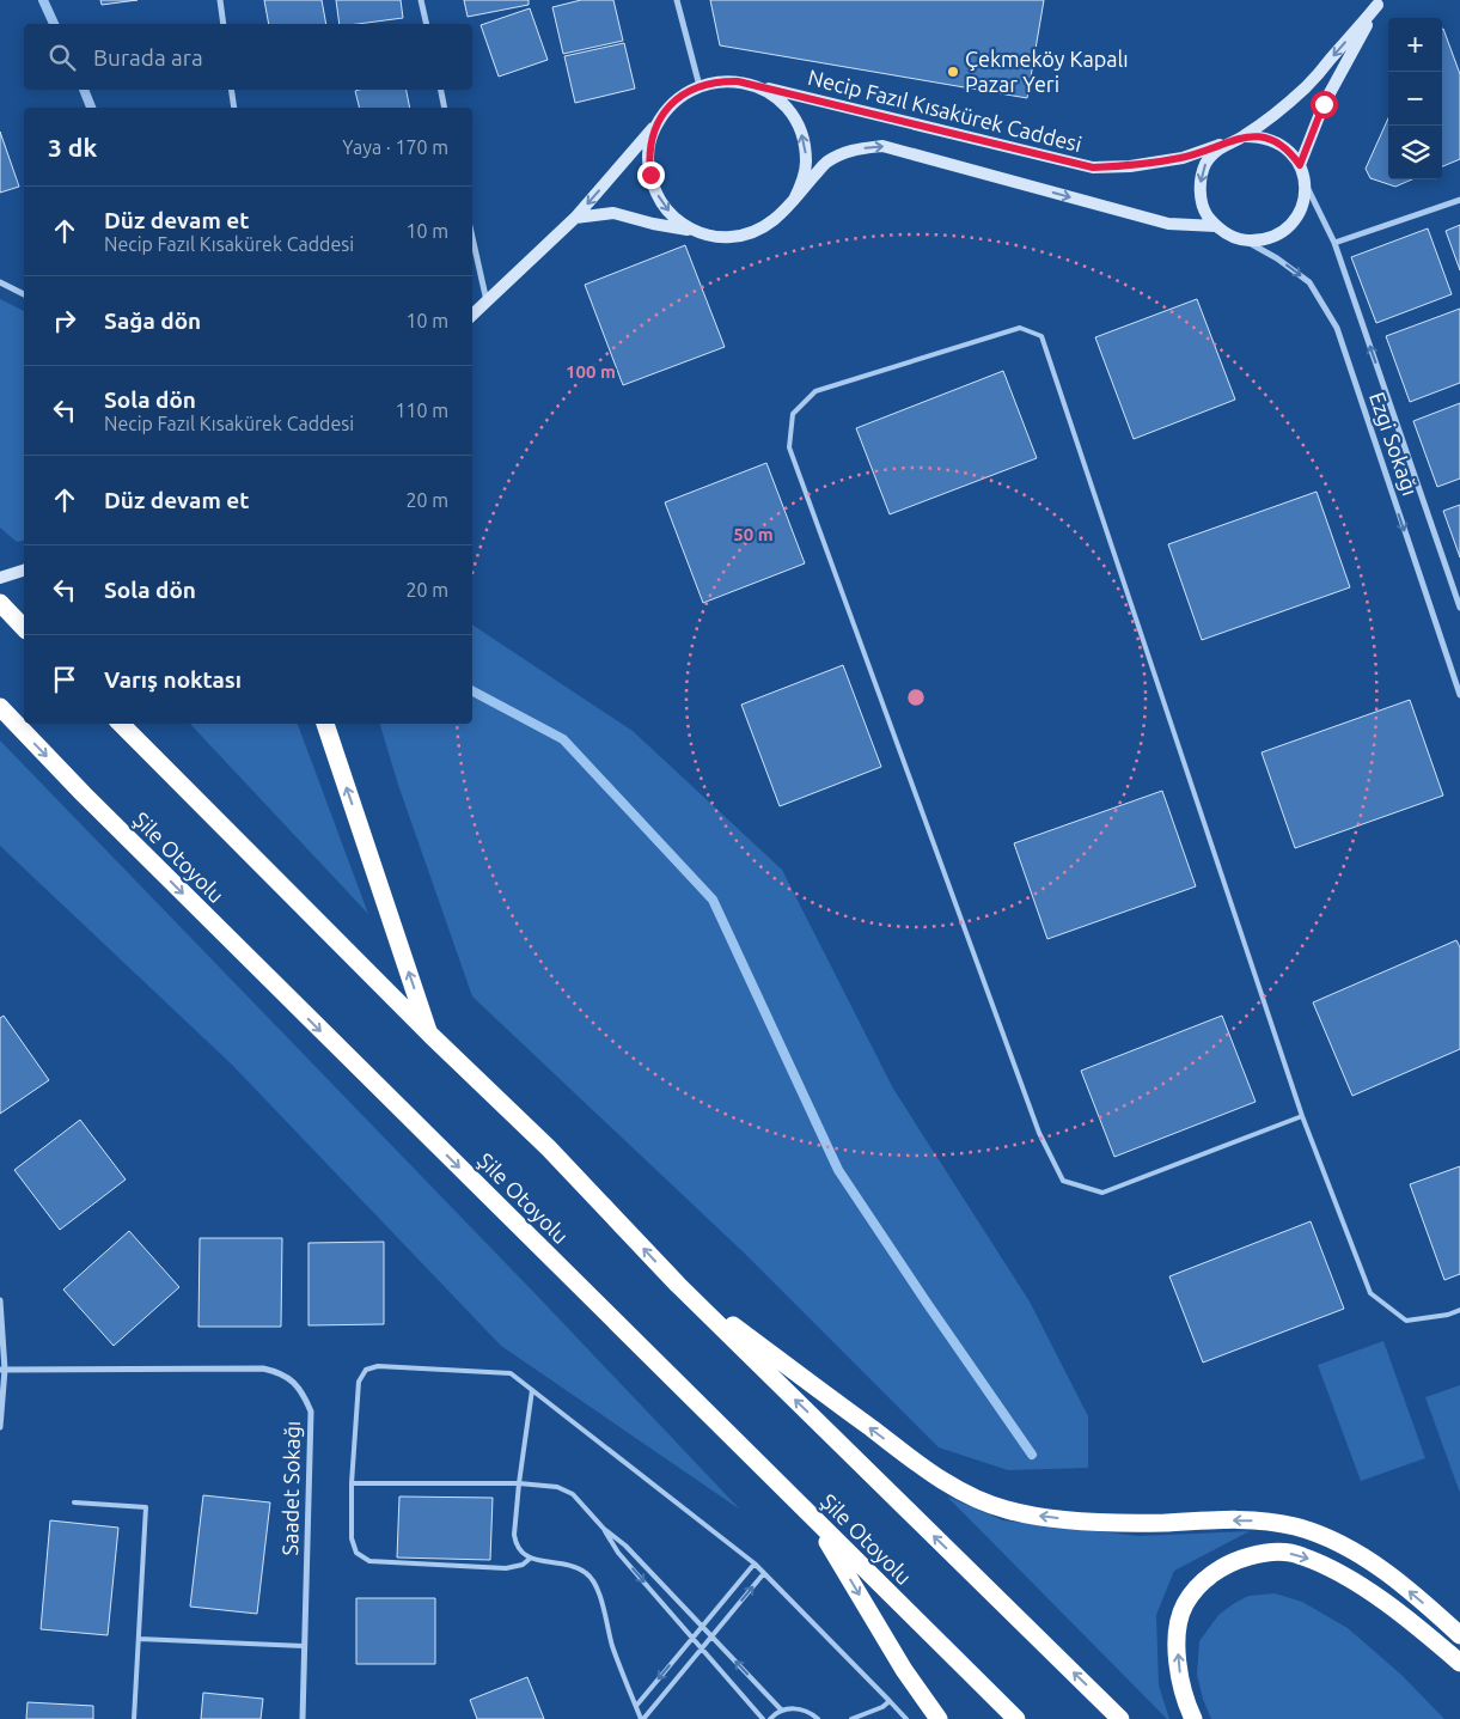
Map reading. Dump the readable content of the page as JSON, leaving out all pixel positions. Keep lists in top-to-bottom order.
{
  "streets": {
    "highway": ["Şile Otoyolu"],
    "street": ["Necip Fazıl Kısakürek Caddesi", "Ezgi Sokağı", "Saadet Sokağı"]
  },
  "crossings": [
    ["Necip Fazıl Kısakürek Caddesi", "Ezgi Sokağı"]
  ],
  "places": ["Çekmeköy Kapalı Pazar Yeri"],
  "page": {
    "map_buttons": ["+", "−"],
    "search": "Burada ara",
    "heading": ["3 dk", "Yaya · 170 m"],
    "list": [
      ["Düz devam et", "Necip Fazıl Kısakürek Caddesi", "10 m"],
      ["Sağa dön", "10 m"],
      ["Sola dön", "Necip Fazıl Kısakürek Caddesi", "110 m"],
      ["Düz devam et", "20 m"],
      ["Sola dön", "20 m"],
      "Varış noktası"
    ]
  },
  "rings": ["100 m", "50 m"]
}
